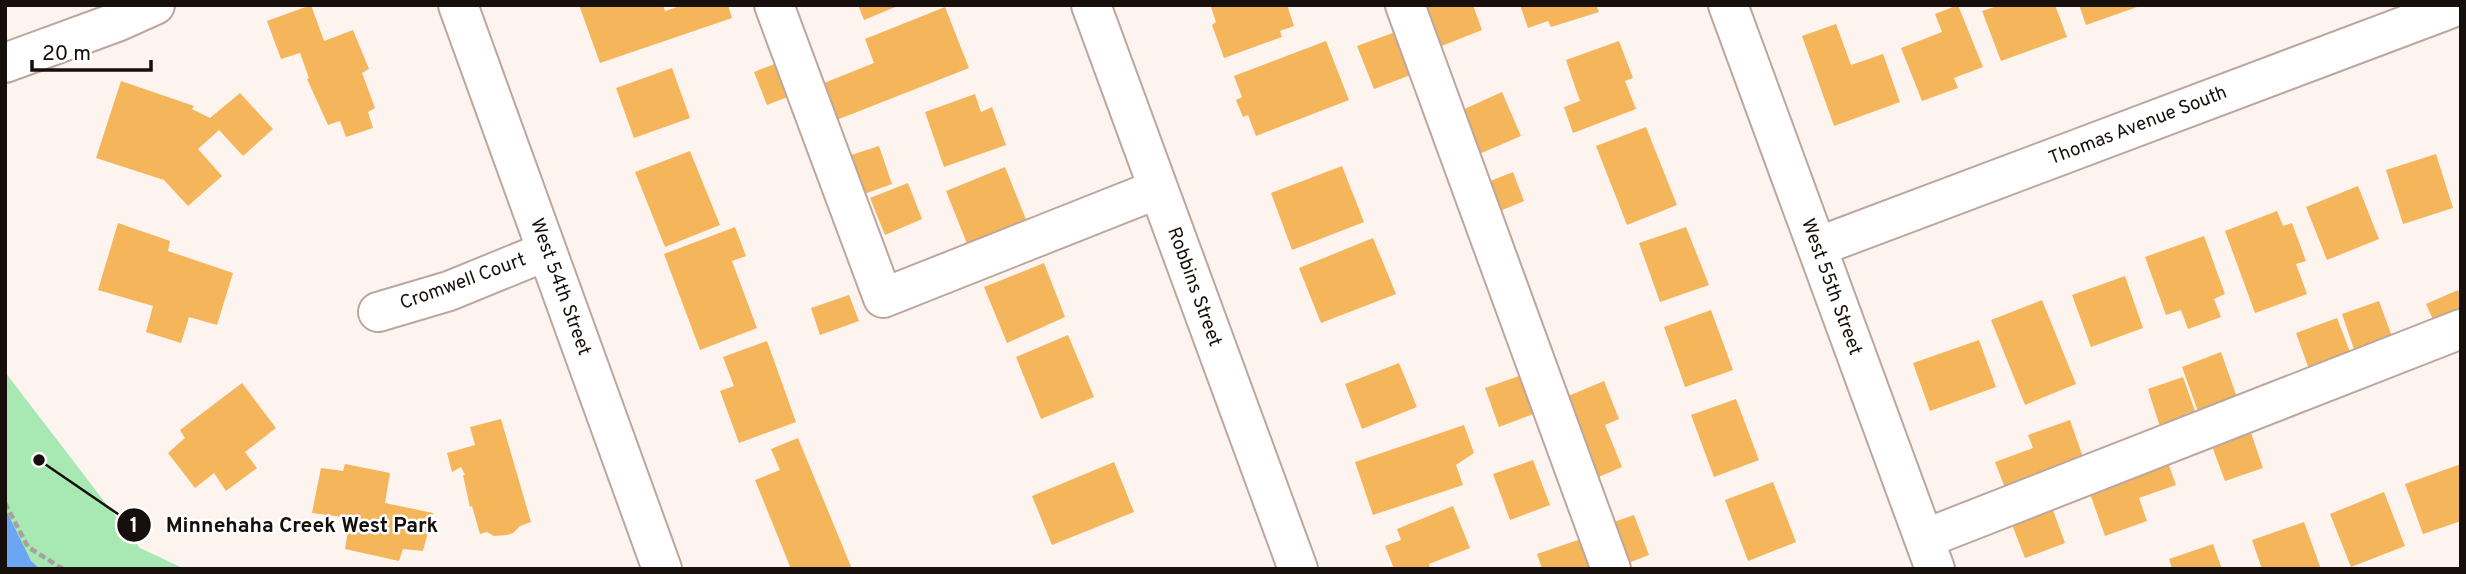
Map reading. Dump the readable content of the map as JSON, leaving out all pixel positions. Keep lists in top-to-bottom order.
{
  "streets": {
    "street": [
      "Thomas Avenue South",
      "Cromwell Court",
      "West 54th Street",
      "Robbins Street",
      "West 55th Street"
    ]
  },
  "crossings": [
    ["Thomas Avenue South", "West 55th Street"],
    ["Cromwell Court", "West 54th Street"]
  ],
  "places": ["Minnehaha Creek West Park"],
  "scale_bar": "20 m"
}
